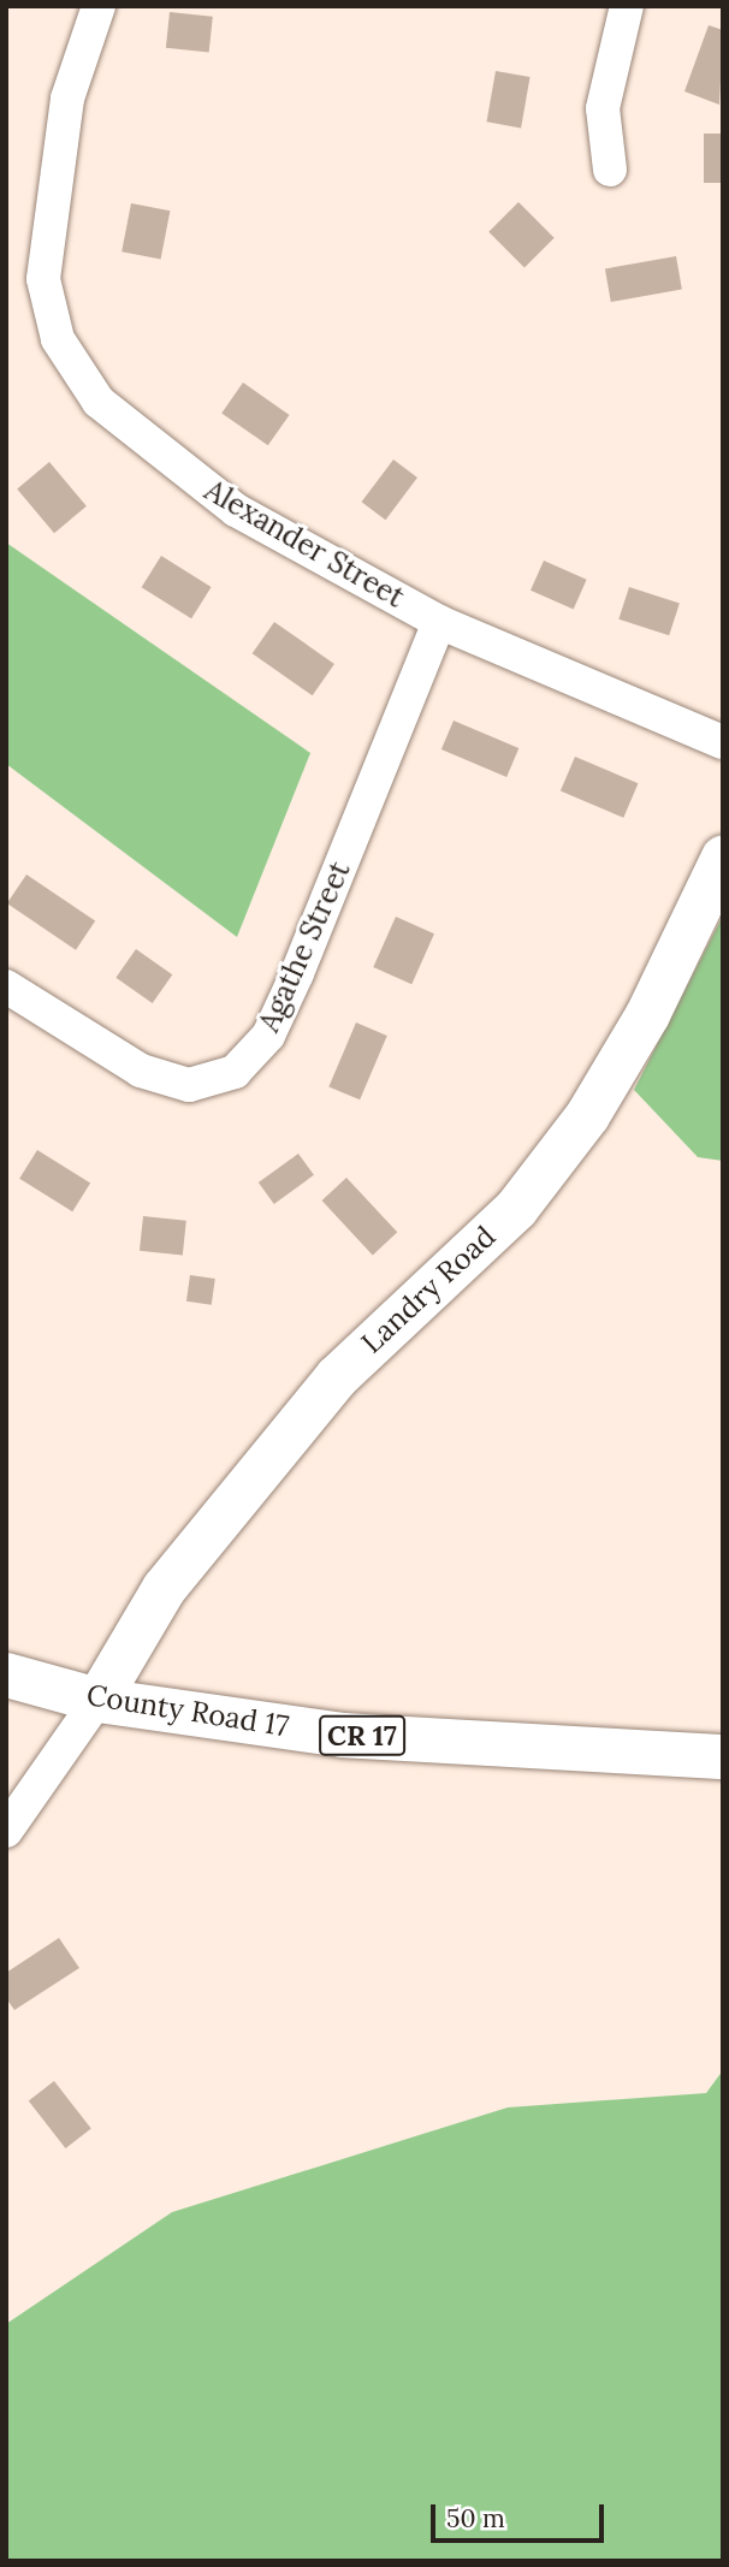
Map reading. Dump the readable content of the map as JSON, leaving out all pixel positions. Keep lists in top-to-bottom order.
{
  "streets": {
    "main road": ["Landry Road", "County Road 17", "CR 17"],
    "street": ["Alexander Street", "Agathe Street"]
  },
  "crossings": [
    ["Alexander Street", "Agathe Street"],
    ["Landry Road", "County Road 17"]
  ],
  "scale_bar": "50 m"
}
